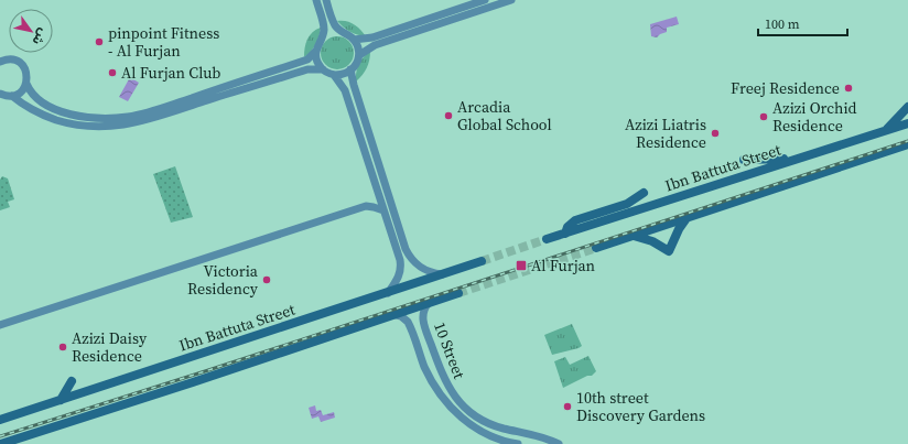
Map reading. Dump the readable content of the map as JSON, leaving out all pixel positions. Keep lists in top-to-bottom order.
{
  "streets": {
    "main road": ["Ibn Battuta Street"],
    "street": ["10 Street"]
  },
  "places": {
    "other": [
      "pinpoint Fitness - Al Furjan",
      "Al Furjan Club",
      "Freej Residence",
      "Arcadia Global School",
      "Azizi Orchid Residence",
      "Azizi Liatris Residence",
      "Victoria Residency",
      "Azizi Daisy Residence",
      "10th street Discovery Gardens"
    ],
    "transit": ["Al Furjan"]
  },
  "scale_bar": "100 m",
  "north": "bottom right"
}
